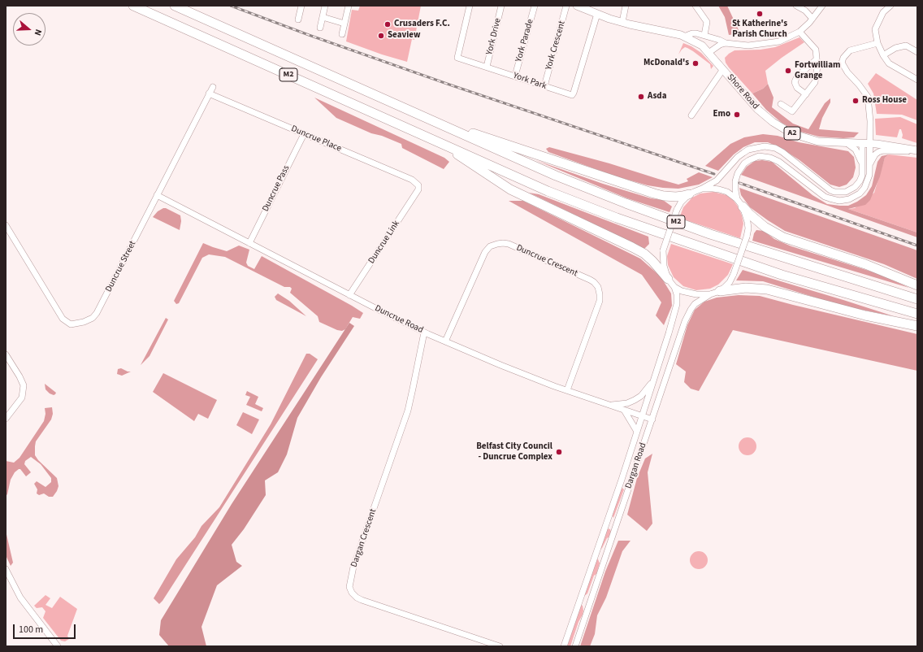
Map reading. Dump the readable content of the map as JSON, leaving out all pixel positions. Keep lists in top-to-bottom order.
{
  "streets": {
    "highway": ["M2"],
    "main road": ["Shore Road", "A2"],
    "street": [
      "York Drive",
      "York Parade",
      "York Crescent",
      "York Park",
      "Duncrue Place",
      "Duncrue Pass",
      "Duncrue Link",
      "Duncrue Crescent",
      "Duncrue Street",
      "Duncrue Road",
      "Dargan Road",
      "Dargan Crescent"
    ]
  },
  "crossings": [
    ["York Drive", "York Park"],
    ["York Parade", "York Park"],
    ["York Crescent", "York Park"],
    ["York Park", "Shore Road"],
    ["Duncrue Place", "Duncrue Pass"],
    ["Duncrue Place", "Duncrue Link"],
    ["Duncrue Place", "Duncrue Street"],
    ["Duncrue Pass", "Duncrue Road"],
    ["Duncrue Link", "Duncrue Road"],
    ["Duncrue Crescent", "Duncrue Road"],
    ["Duncrue Street", "Duncrue Road"],
    ["Duncrue Road", "Dargan Road"],
    ["Duncrue Road", "Dargan Crescent"]
  ],
  "places": [
    "St Katherine's Parish Church",
    "Crusaders F.C.",
    "Seaview",
    "McDonald's",
    "Fortwilliam Grange",
    "Asda",
    "Ross House",
    "Emo",
    "Belfast City Council - Duncrue Complex"
  ],
  "scale_bar": "100 m",
  "north": "right"
}
